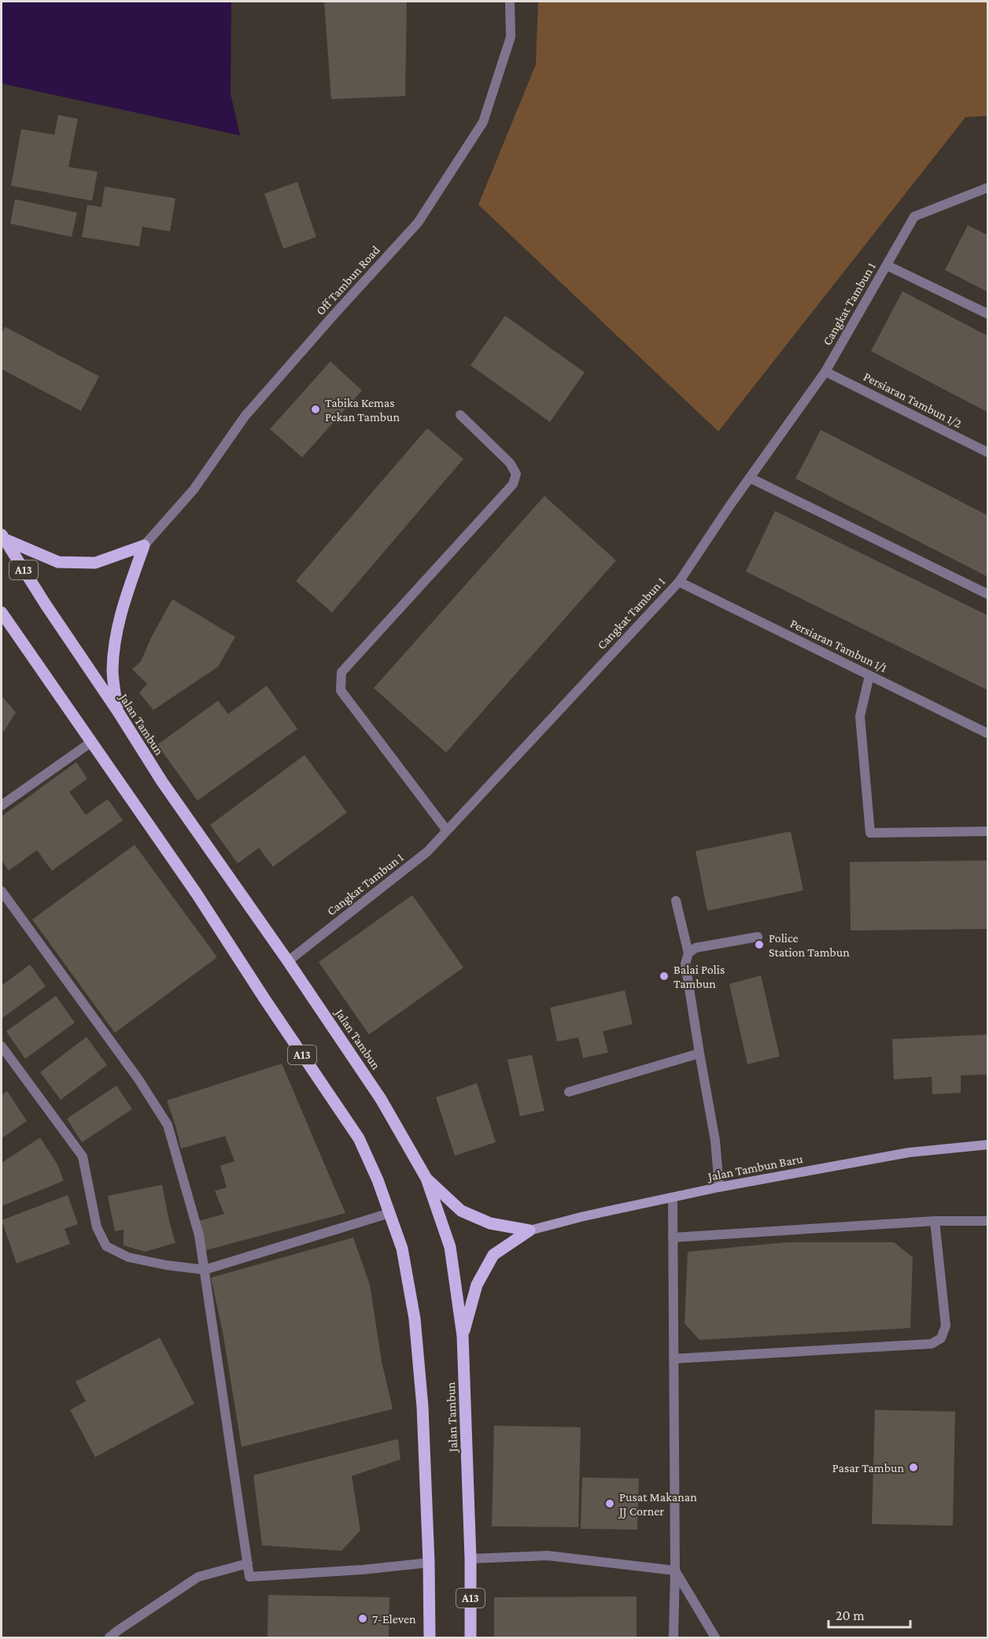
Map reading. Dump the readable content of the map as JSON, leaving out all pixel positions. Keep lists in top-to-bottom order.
{
  "streets": {
    "main road": ["A13", "Jalan Tambun", "Jalan Tambun Baru"],
    "street": [
      "Off Tambun Road",
      "Cangkat Tambun 1",
      "Persiaran Tambun 1/2",
      "Persiaran Tambun 1/1"
    ]
  },
  "crossings": [
    ["Cangkat Tambun 1", "Persiaran Tambun 1/2"],
    ["Cangkat Tambun 1", "Persiaran Tambun 1/1"],
    ["Cangkat Tambun 1", "Jalan Tambun"]
  ],
  "places": [
    "Tabika Kemas Pekan Tambun",
    "Police Station Tambun",
    "Balai Polis Tambun",
    "Pasar Tambun",
    "Pusat Makanan JJ Corner",
    "7-Eleven"
  ],
  "scale_bar": "20 m"
}
